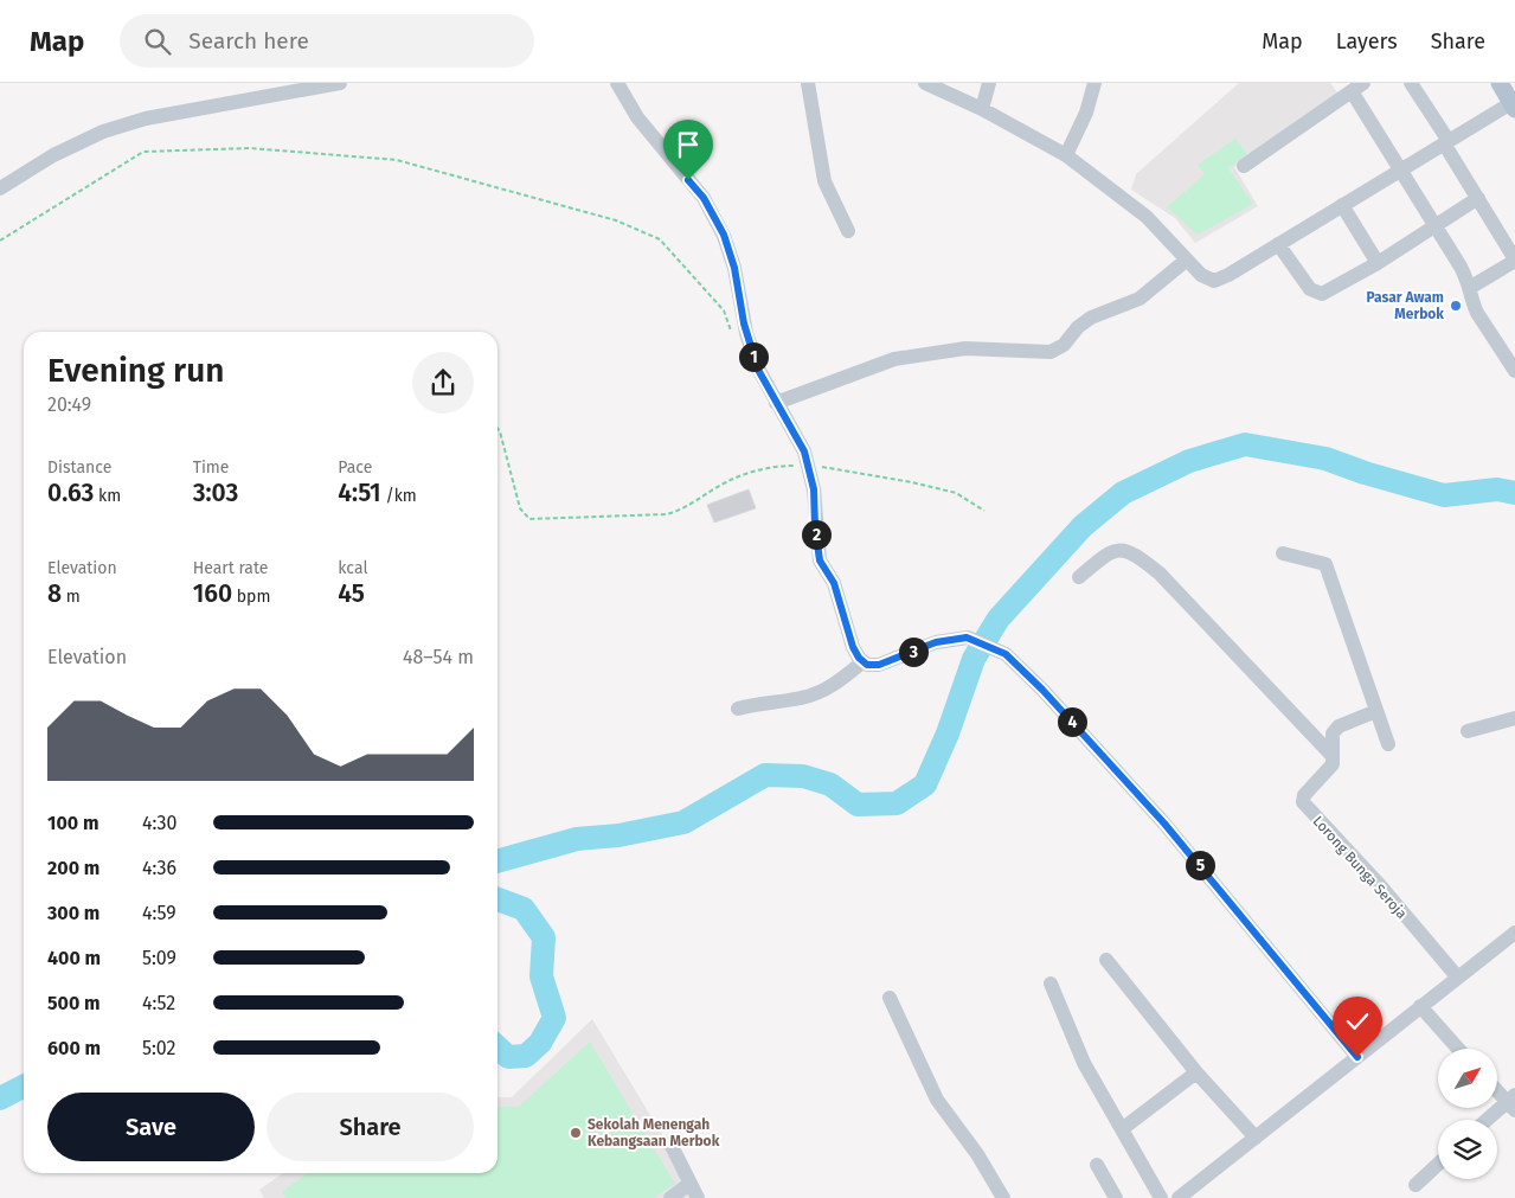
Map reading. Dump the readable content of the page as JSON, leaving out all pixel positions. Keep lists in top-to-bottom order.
{
  "streets": {
    "street": ["Lorong Bunga Seroja"]
  },
  "places": ["Pasar Awam Merbok", "Sekolah Menengah Kebangsaan Merbok"],
  "north": "top right",
  "page": {
    "header": "Map",
    "search": "Search here",
    "nav": ["Map", "Layers", "Share"],
    "heading": ["Evening run", "20:49"],
    "pins": [
      "1",
      "2",
      "3",
      "4",
      "5"
    ],
    "stats": [
      ["Distance", "0.63 km"],
      ["Time", "3:03"],
      ["Pace", "4:51 /km"],
      ["Elevation", "8 m"],
      ["Heart rate", "160 bpm"],
      ["kcal", "45"]
    ],
    "chart": ["Elevation", "48–54 m"],
    "list": [
      {
        "name": "100 m",
        "note": "4:30"
      },
      {
        "name": "200 m",
        "note": "4:36"
      },
      {
        "name": "300 m",
        "note": "4:59"
      },
      {
        "name": "400 m",
        "note": "5:09"
      },
      {
        "name": "500 m",
        "note": "4:52"
      },
      {
        "name": "600 m",
        "note": "5:02"
      }
    ],
    "buttons": ["Save", "Share"]
  }
}
